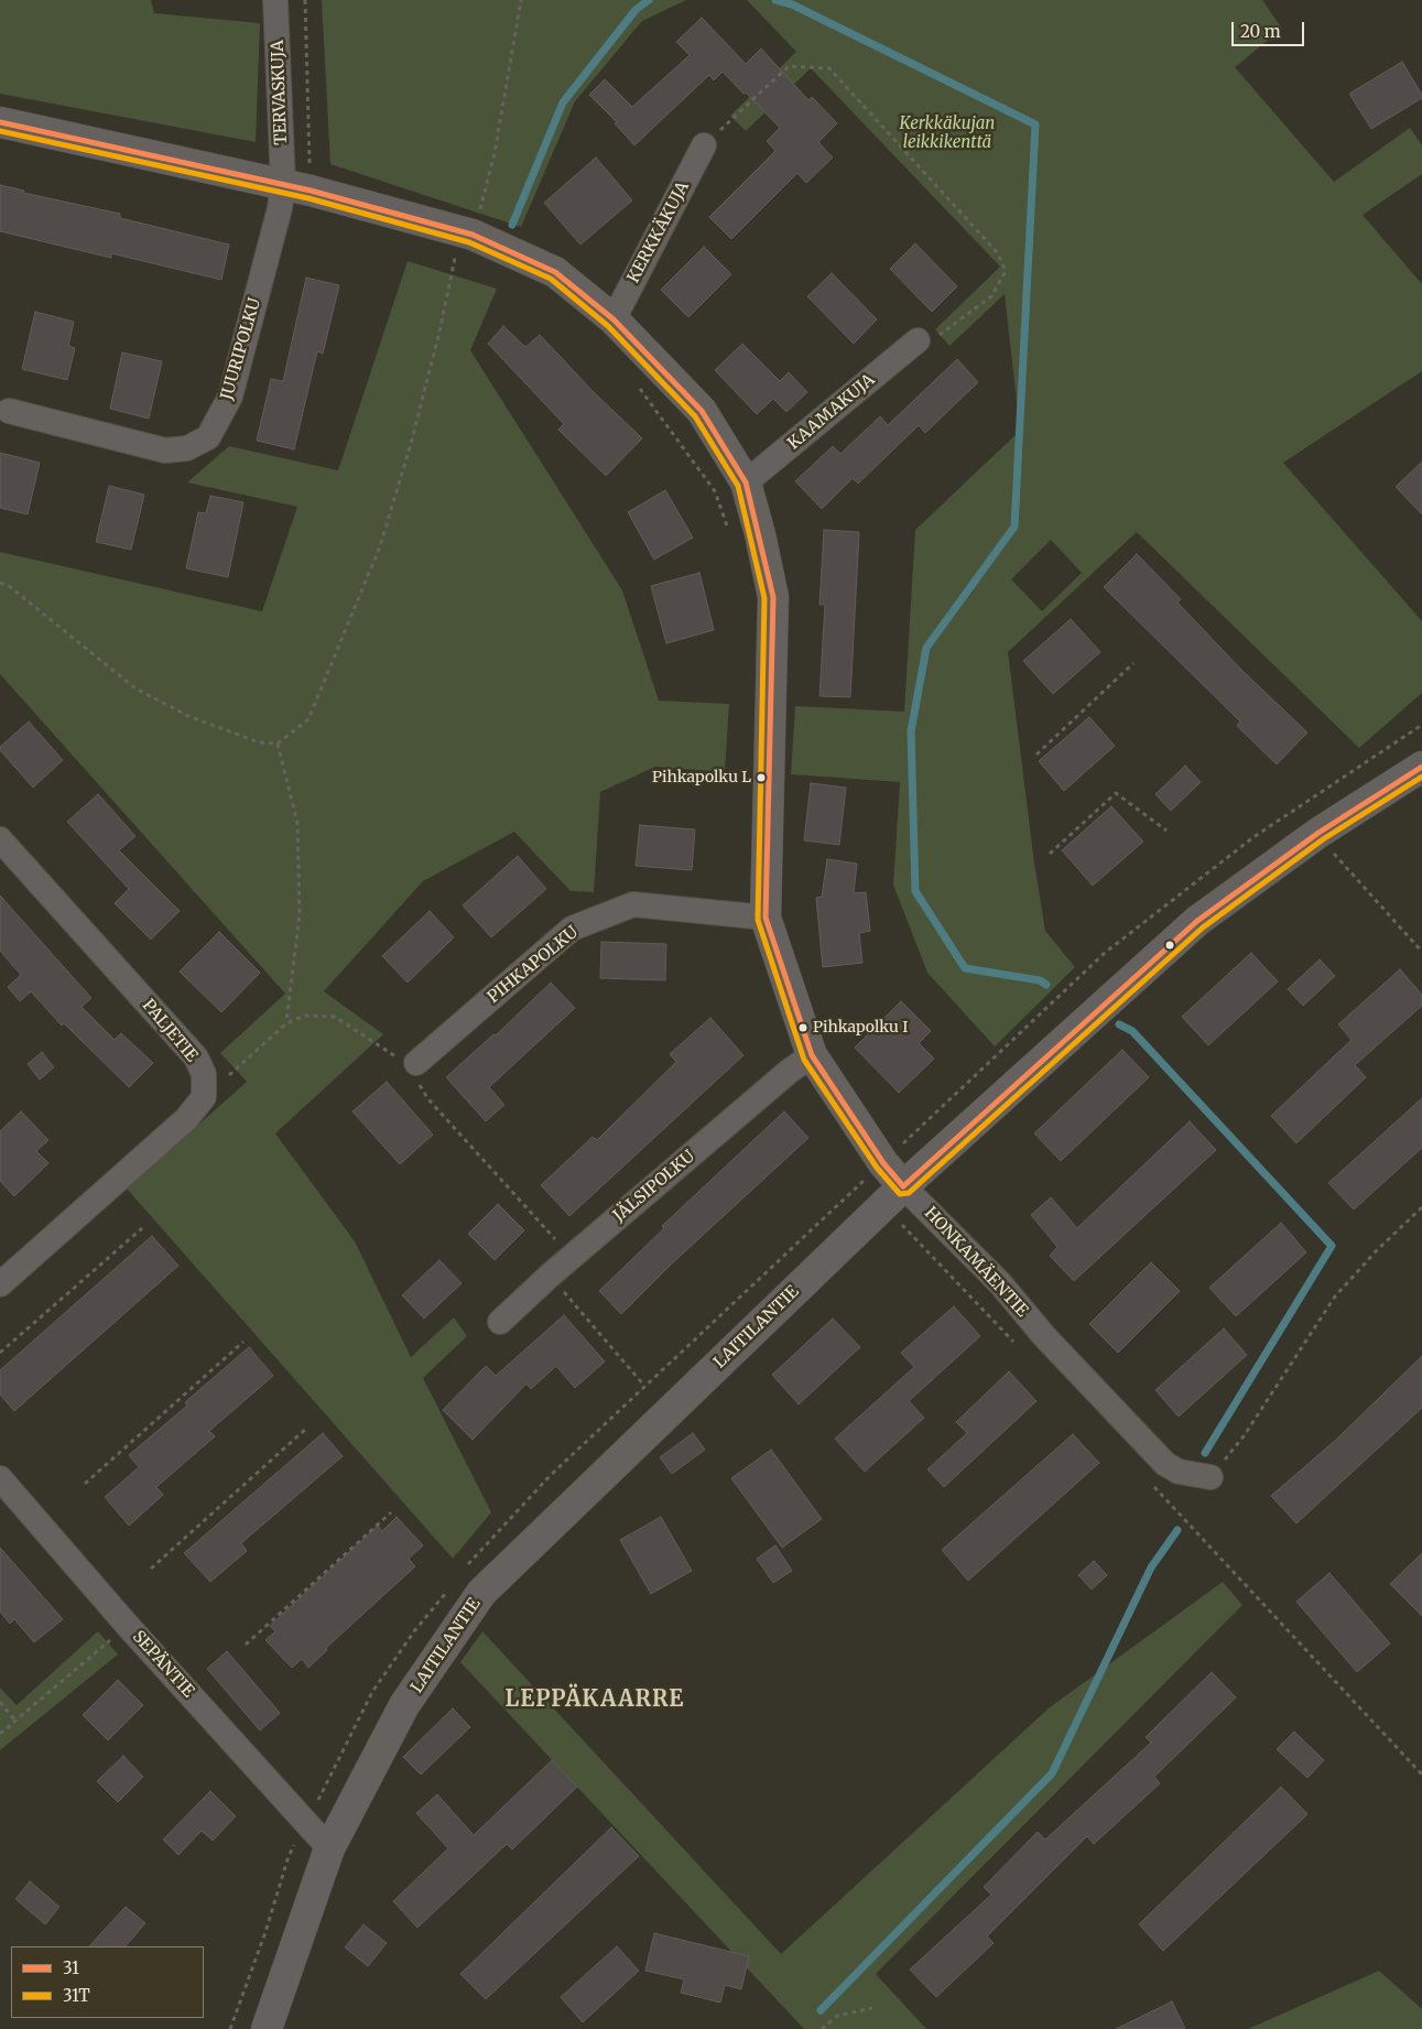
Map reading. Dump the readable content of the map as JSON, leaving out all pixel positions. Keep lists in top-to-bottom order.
{
  "streets": {
    "street": [
      "TERVASKUJA",
      "KERKKÄKUJA",
      "JUURIPOLKU",
      "KAAMAKUJA",
      "PIHKAPOLKU",
      "PALJETIE",
      "JÄLSIPOLKU",
      "HONKAMÄENTIE",
      "LAITILANTIE",
      "SEPÄNTIE"
    ]
  },
  "crossings": [
    ["TERVASKUJA", "JUURIPOLKU"],
    ["TERVASKUJA", "HONKAMÄENTIE"],
    ["KERKKÄKUJA", "HONKAMÄENTIE"],
    ["JUURIPOLKU", "HONKAMÄENTIE"],
    ["KAAMAKUJA", "HONKAMÄENTIE"],
    ["PIHKAPOLKU", "HONKAMÄENTIE"],
    ["JÄLSIPOLKU", "HONKAMÄENTIE"],
    ["HONKAMÄENTIE", "LAITILANTIE"],
    ["LAITILANTIE", "SEPÄNTIE"]
  ],
  "districts": ["LEPPÄKAARRE"],
  "parks": ["Kerkkäkujan leikkikenttä"],
  "places": ["Pihkapolku L", "Pihkapolku I"],
  "lines": ["transit line 31", "transit line 31T"],
  "legend": ["31", "31T"],
  "scale_bar": "20 m"
}
